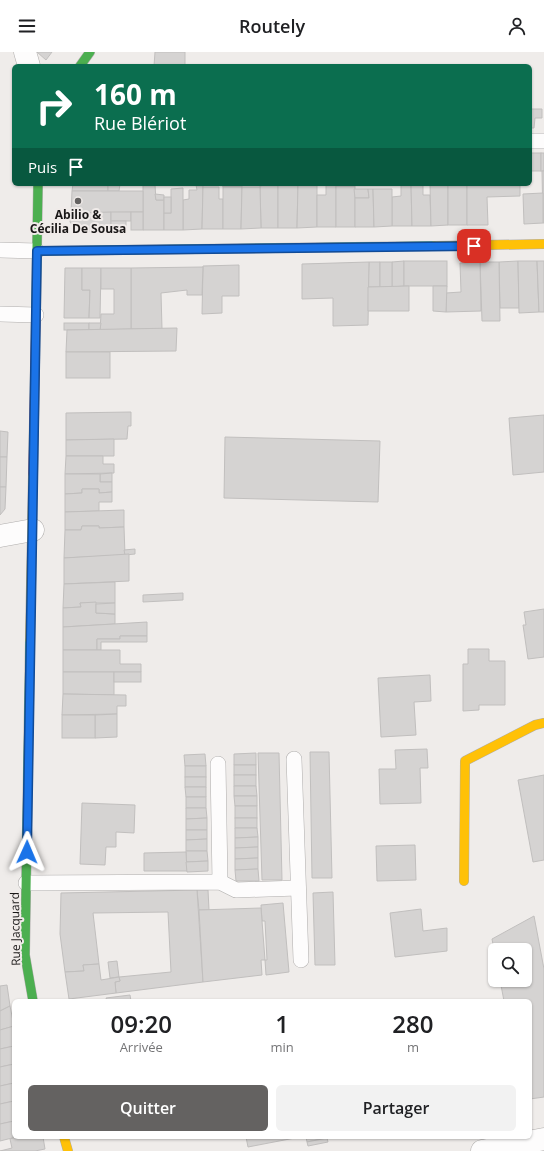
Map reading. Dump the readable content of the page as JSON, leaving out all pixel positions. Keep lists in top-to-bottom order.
{
  "streets": {
    "street": ["Rue Jacquard"]
  },
  "places": ["Abilio & Cécilia De Sousa"],
  "page": {
    "header": "Routely",
    "turn": ["160 m", "Rue Blériot"],
    "then": "Puis",
    "eta": [
      "09:20",
      "Arrivée",
      "1",
      "min",
      "280",
      "m"
    ],
    "buttons": ["Quitter", "Partager"]
  }
}
